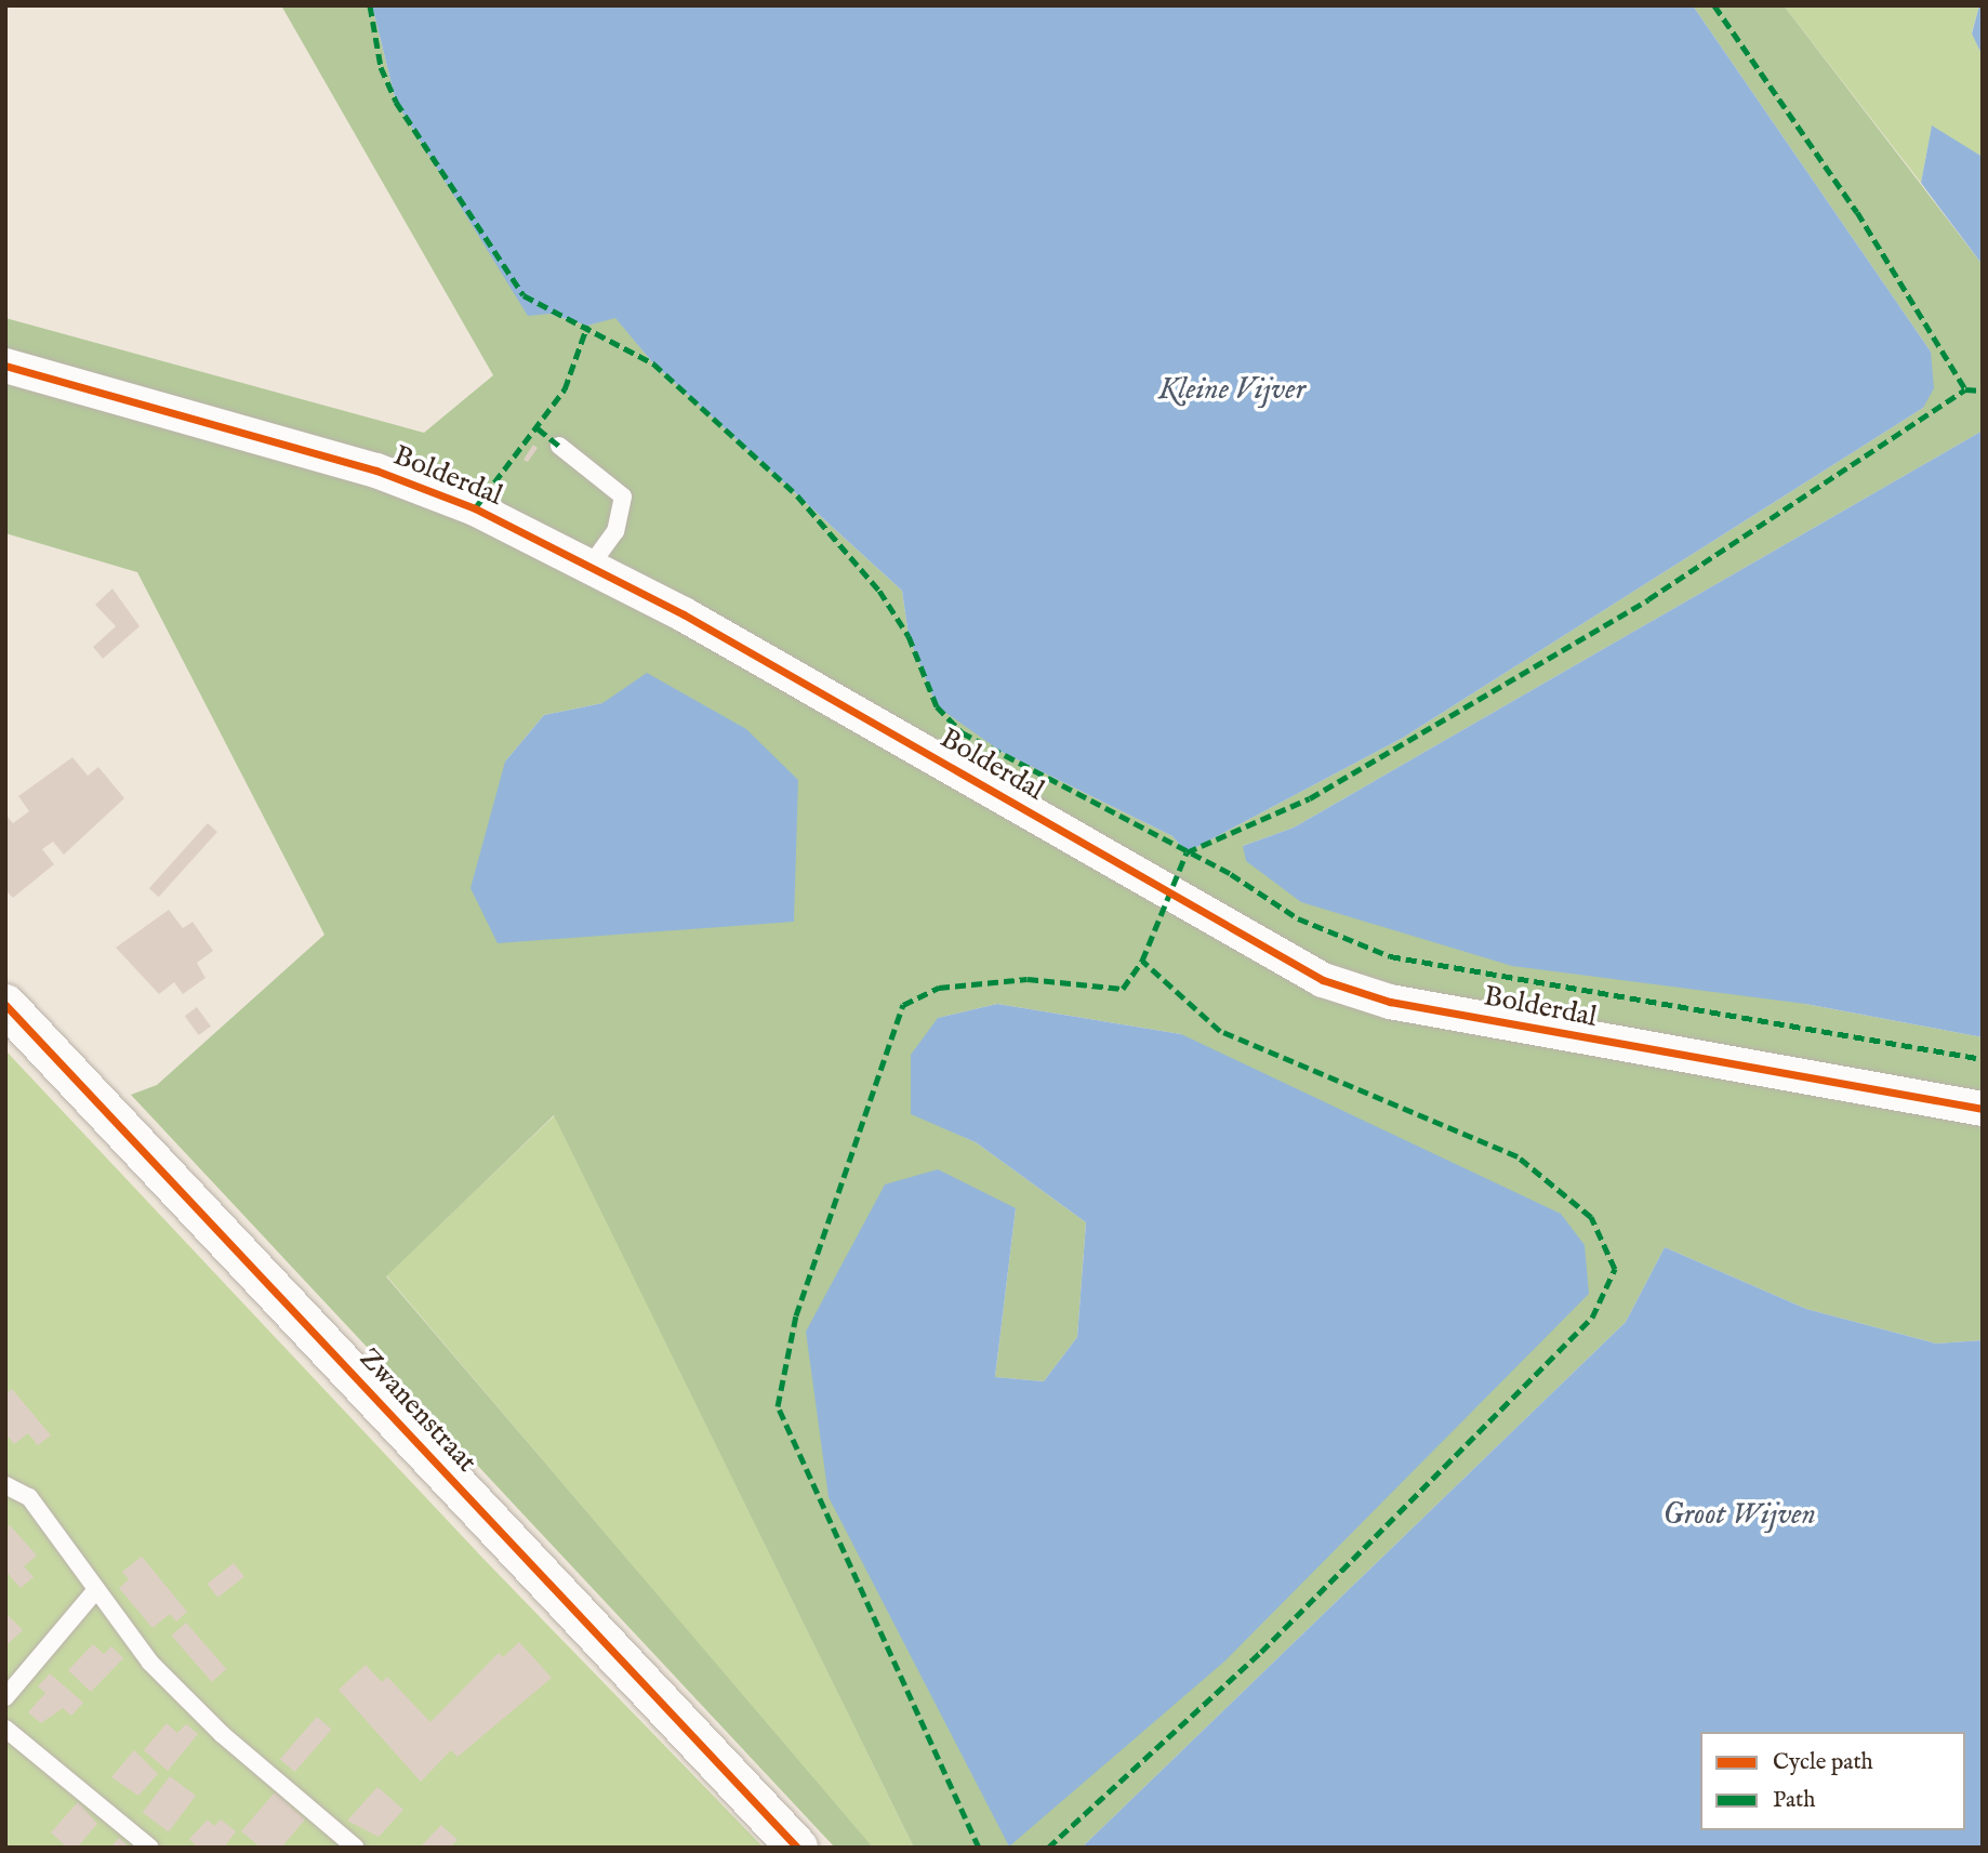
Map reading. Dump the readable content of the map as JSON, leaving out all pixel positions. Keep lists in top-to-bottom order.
{
  "streets": {
    "street": ["Bolderdal", "Zwanenstraat"]
  },
  "water": ["Kleine Vijver", "Groot Wijven"],
  "legend": ["Cycle path", "Path"]
}
